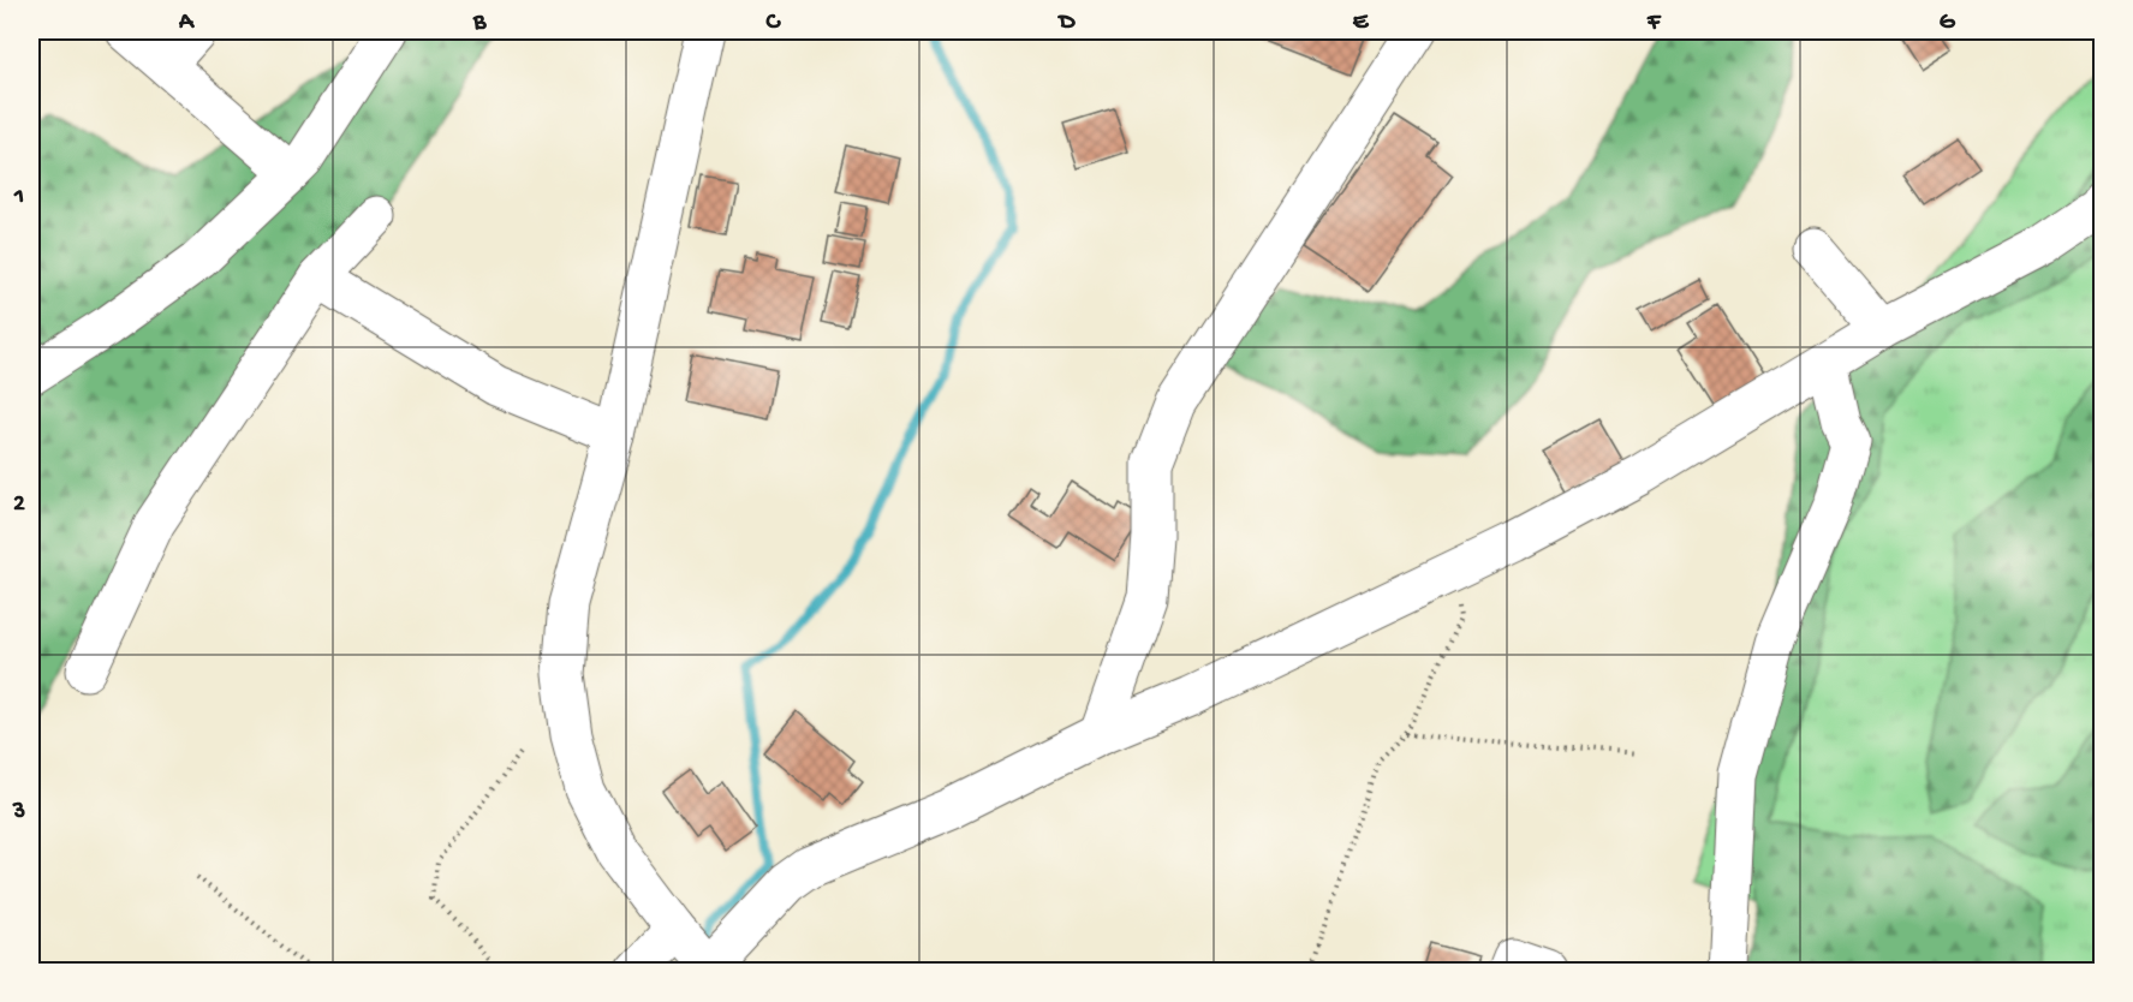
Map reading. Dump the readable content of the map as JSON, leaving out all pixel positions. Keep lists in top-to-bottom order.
{
  "grid": {
    "columns": [
      "A",
      "B",
      "C",
      "D",
      "E",
      "F",
      "G"
    ],
    "rows": ["1", "2", "3"]
  }
}
